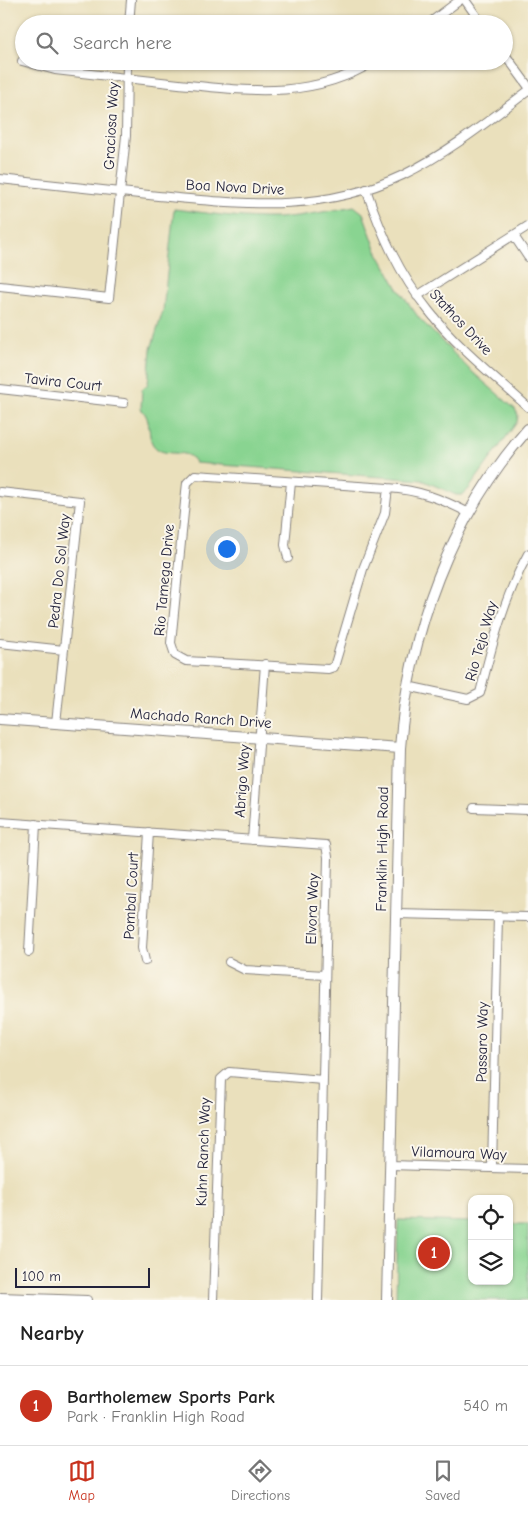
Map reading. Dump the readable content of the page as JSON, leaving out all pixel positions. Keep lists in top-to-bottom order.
{
  "streets": {
    "street": [
      "Graciosa Way",
      "Boa Nova Drive",
      "Stathos Drive",
      "Tavira Court",
      "Pedra Do Sol Way",
      "Rio Tamega Drive",
      "Rio Tejo Way",
      "Machado Ranch Drive",
      "Abrigo Way",
      "Franklin High Road",
      "Pombal Court",
      "Elvora Way",
      "Passaro Way",
      "Kuhn Ranch Way",
      "Vilamoura Way"
    ]
  },
  "crossings": [
    ["Graciosa Way", "Boa Nova Drive"],
    ["Boa Nova Drive", "Stathos Drive"],
    ["Pedra Do Sol Way", "Machado Ranch Drive"],
    ["Rio Tamega Drive", "Abrigo Way"],
    ["Rio Tamega Drive", "Franklin High Road"],
    ["Rio Tejo Way", "Franklin High Road"],
    ["Machado Ranch Drive", "Abrigo Way"],
    ["Machado Ranch Drive", "Franklin High Road"],
    ["Abrigo Way", "Elvora Way"],
    ["Franklin High Road", "Vilamoura Way"],
    ["Pombal Court", "Elvora Way"],
    ["Elvora Way", "Kuhn Ranch Way"],
    ["Passaro Way", "Vilamoura Way"]
  ],
  "scale_bar": "100 m",
  "page": {
    "search": "Search here",
    "pins": "1",
    "scale": "100 m",
    "heading": "Nearby",
    "list": [
      {
        "mark": "1",
        "name": "Bartholemew Sports Park",
        "note": "Park · Franklin High Road",
        "value": "540 m"
      }
    ],
    "nav": ["Map", "Directions", "Saved"]
  }
}
